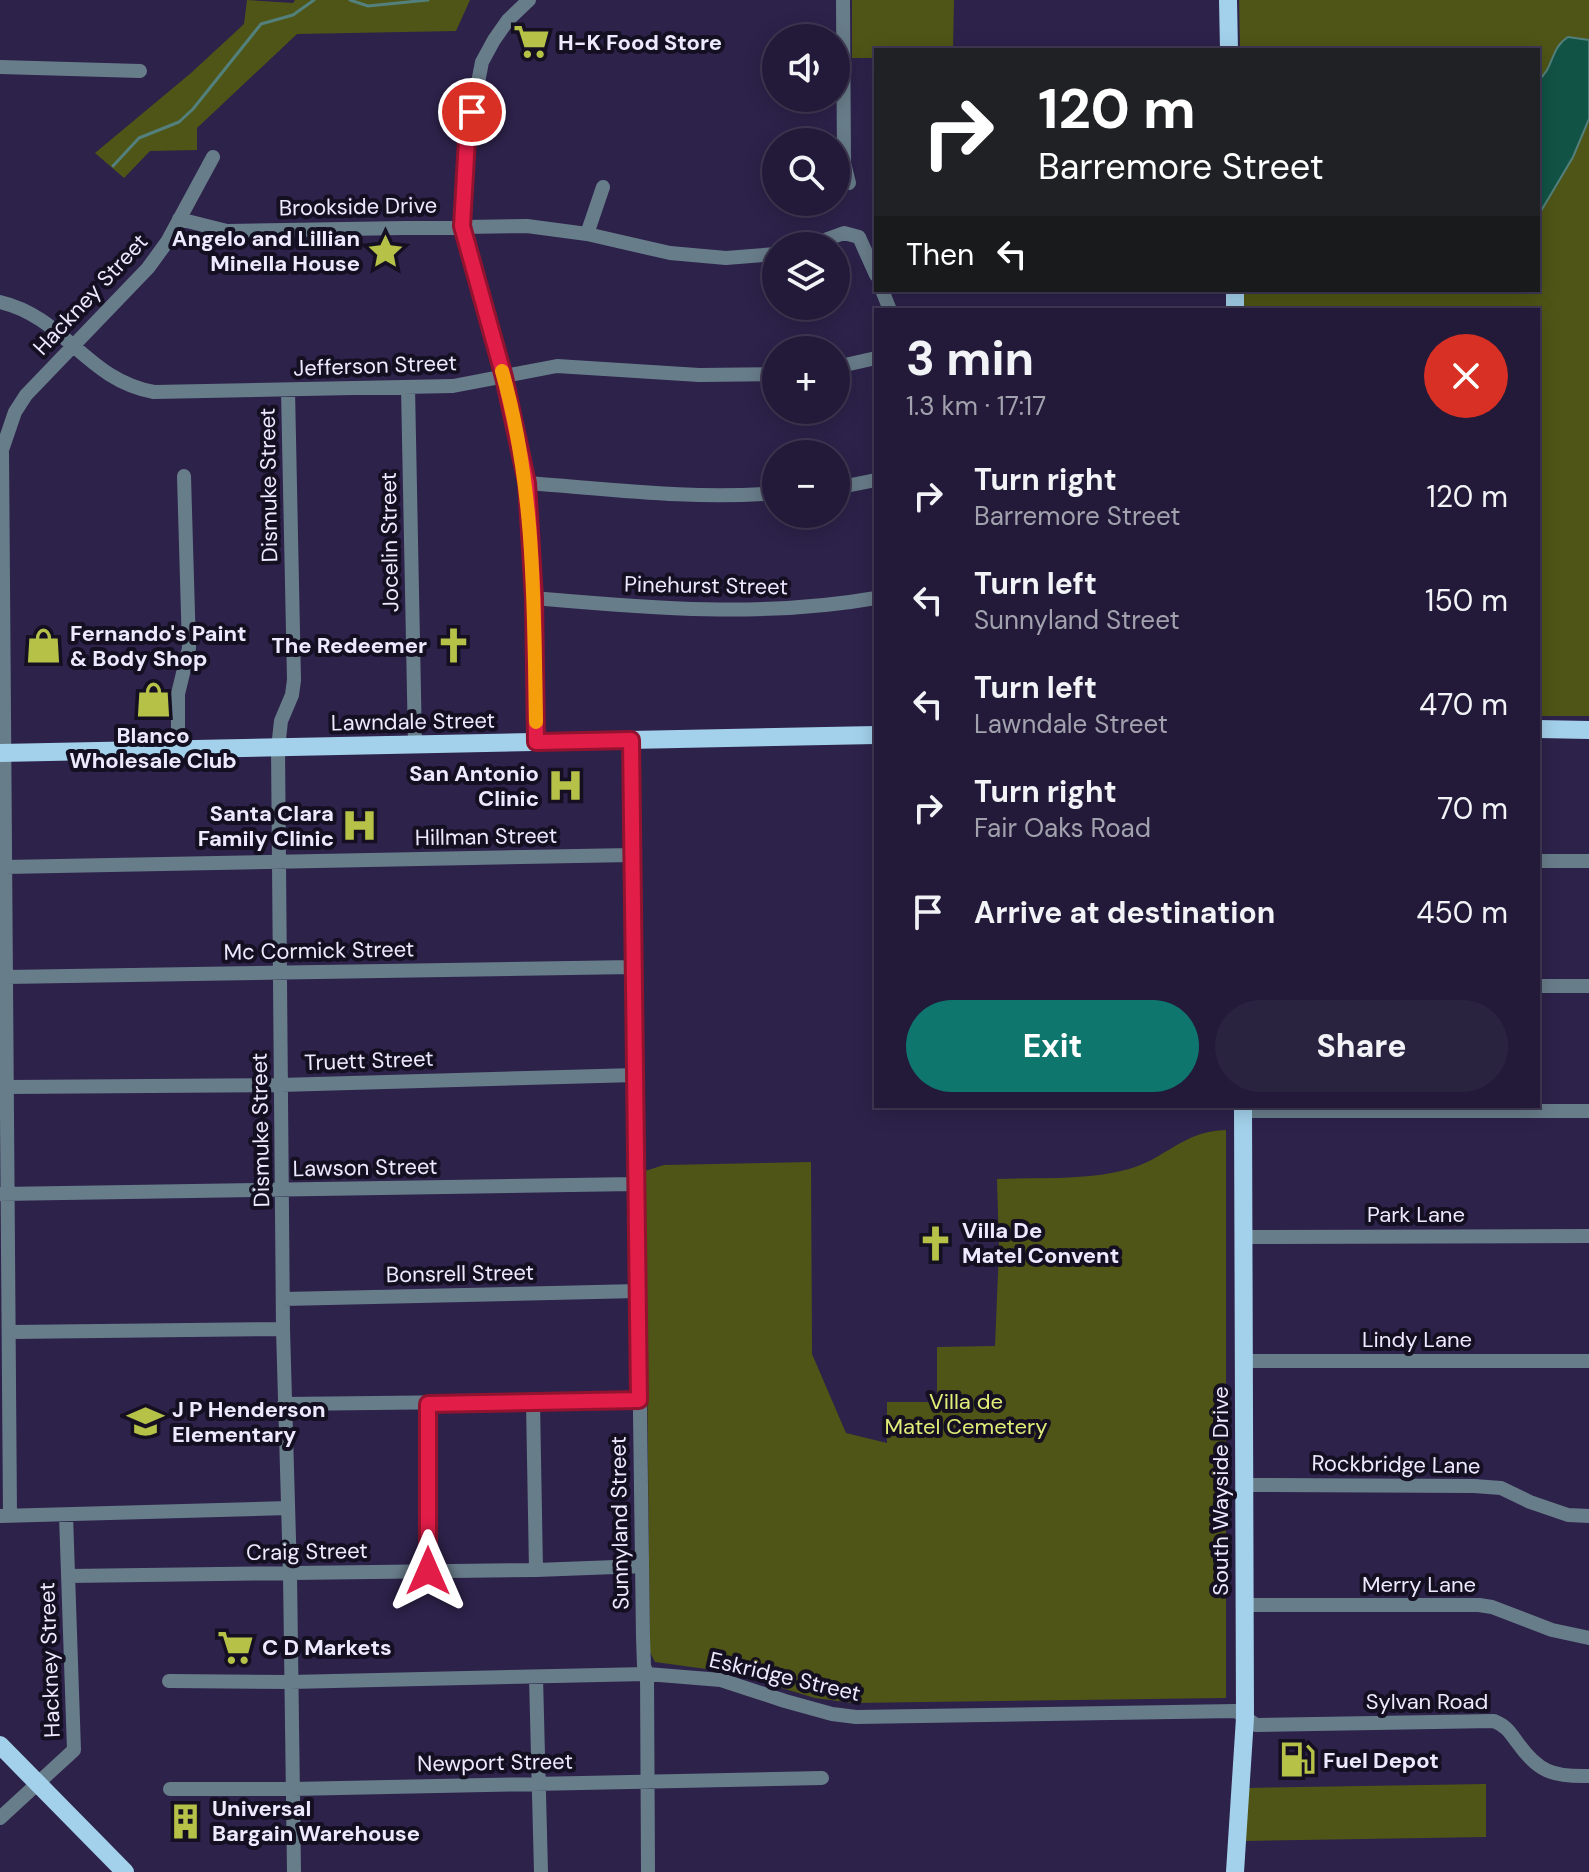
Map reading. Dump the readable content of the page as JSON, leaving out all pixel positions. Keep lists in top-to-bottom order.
{
  "streets": {
    "main road": ["Lawndale Street", "South Wayside Drive"],
    "street": [
      "Brookside Drive",
      "Hackney Street",
      "Jefferson Street",
      "Dismuke Street",
      "Jocelin Street",
      "Pinehurst Street",
      "Hillman Street",
      "Mc Cormick Street",
      "Truett Street",
      "Lawson Street",
      "Park Lane",
      "Bonsrell Street",
      "Lindy Lane",
      "Rockbridge Lane",
      "Sunnyland Street",
      "Craig Street",
      "Merry Lane",
      "Eskridge Street",
      "Sylvan Road",
      "Newport Street"
    ]
  },
  "crossings": [
    ["Brookside Drive", "Hackney Street"],
    ["Hackney Street", "Jefferson Street"],
    ["Hackney Street", "Lawndale Street"],
    ["Hackney Street", "Hillman Street"],
    ["Hackney Street", "Mc Cormick Street"],
    ["Hackney Street", "Truett Street"],
    ["Hackney Street", "Lawson Street"],
    ["Hackney Street", "Craig Street"],
    ["Jefferson Street", "Dismuke Street"],
    ["Jefferson Street", "Jocelin Street"],
    ["Dismuke Street", "Lawndale Street"],
    ["Dismuke Street", "Hillman Street"],
    ["Dismuke Street", "Mc Cormick Street"],
    ["Dismuke Street", "Truett Street"],
    ["Dismuke Street", "Lawson Street"],
    ["Dismuke Street", "Bonsrell Street"],
    ["Dismuke Street", "Craig Street"],
    ["Dismuke Street", "Eskridge Street"],
    ["Dismuke Street", "Newport Street"],
    ["Jocelin Street", "Lawndale Street"],
    ["Lawndale Street", "Sunnyland Street"],
    ["Hillman Street", "Sunnyland Street"],
    ["Mc Cormick Street", "Sunnyland Street"],
    ["Truett Street", "Sunnyland Street"],
    ["Lawson Street", "Sunnyland Street"],
    ["Park Lane", "South Wayside Drive"],
    ["Bonsrell Street", "Sunnyland Street"],
    ["Lindy Lane", "South Wayside Drive"],
    ["Rockbridge Lane", "South Wayside Drive"],
    ["South Wayside Drive", "Merry Lane"],
    ["South Wayside Drive", "Eskridge Street"],
    ["South Wayside Drive", "Sylvan Road"],
    ["Sunnyland Street", "Craig Street"],
    ["Sunnyland Street", "Eskridge Street"],
    ["Sunnyland Street", "Newport Street"],
    ["Eskridge Street", "Sylvan Road"]
  ],
  "parks": ["Villa de Matel Cemetery"],
  "places": {
    "supermarket": ["H-K Food Store", "C D Markets"],
    "place": ["Angelo and Lillian Minella House"],
    "church": ["The Redeemer", "Villa De Matel Convent"],
    "shop": ["Fernando's Paint & Body Shop", "Blanco Wholesale Club"],
    "hospital": ["San Antonio Clinic", "Santa Clara Family Clinic"],
    "school or university": ["J P Henderson Elementary"],
    "fuel station": ["Fuel Depot"],
    "building": ["Universal Bargain Warehouse"]
  },
  "page": {
    "map_buttons": ["+", "−"],
    "turn": ["120 m", "Barremore Street"],
    "then": "Then",
    "heading": ["3 min", "1.3 km · 17:17"],
    "list": [
      {
        "name": "Turn right",
        "note": "Barremore Street",
        "value": "120 m"
      },
      {
        "name": "Turn left",
        "note": "Sunnyland Street",
        "value": "150 m"
      },
      {
        "name": "Turn left",
        "note": "Lawndale Street",
        "value": "470 m"
      },
      {
        "name": "Turn right",
        "note": "Fair Oaks Road",
        "value": "70 m"
      },
      {
        "name": "Arrive at destination",
        "value": "450 m"
      }
    ],
    "buttons": ["Exit", "Share"]
  }
}
